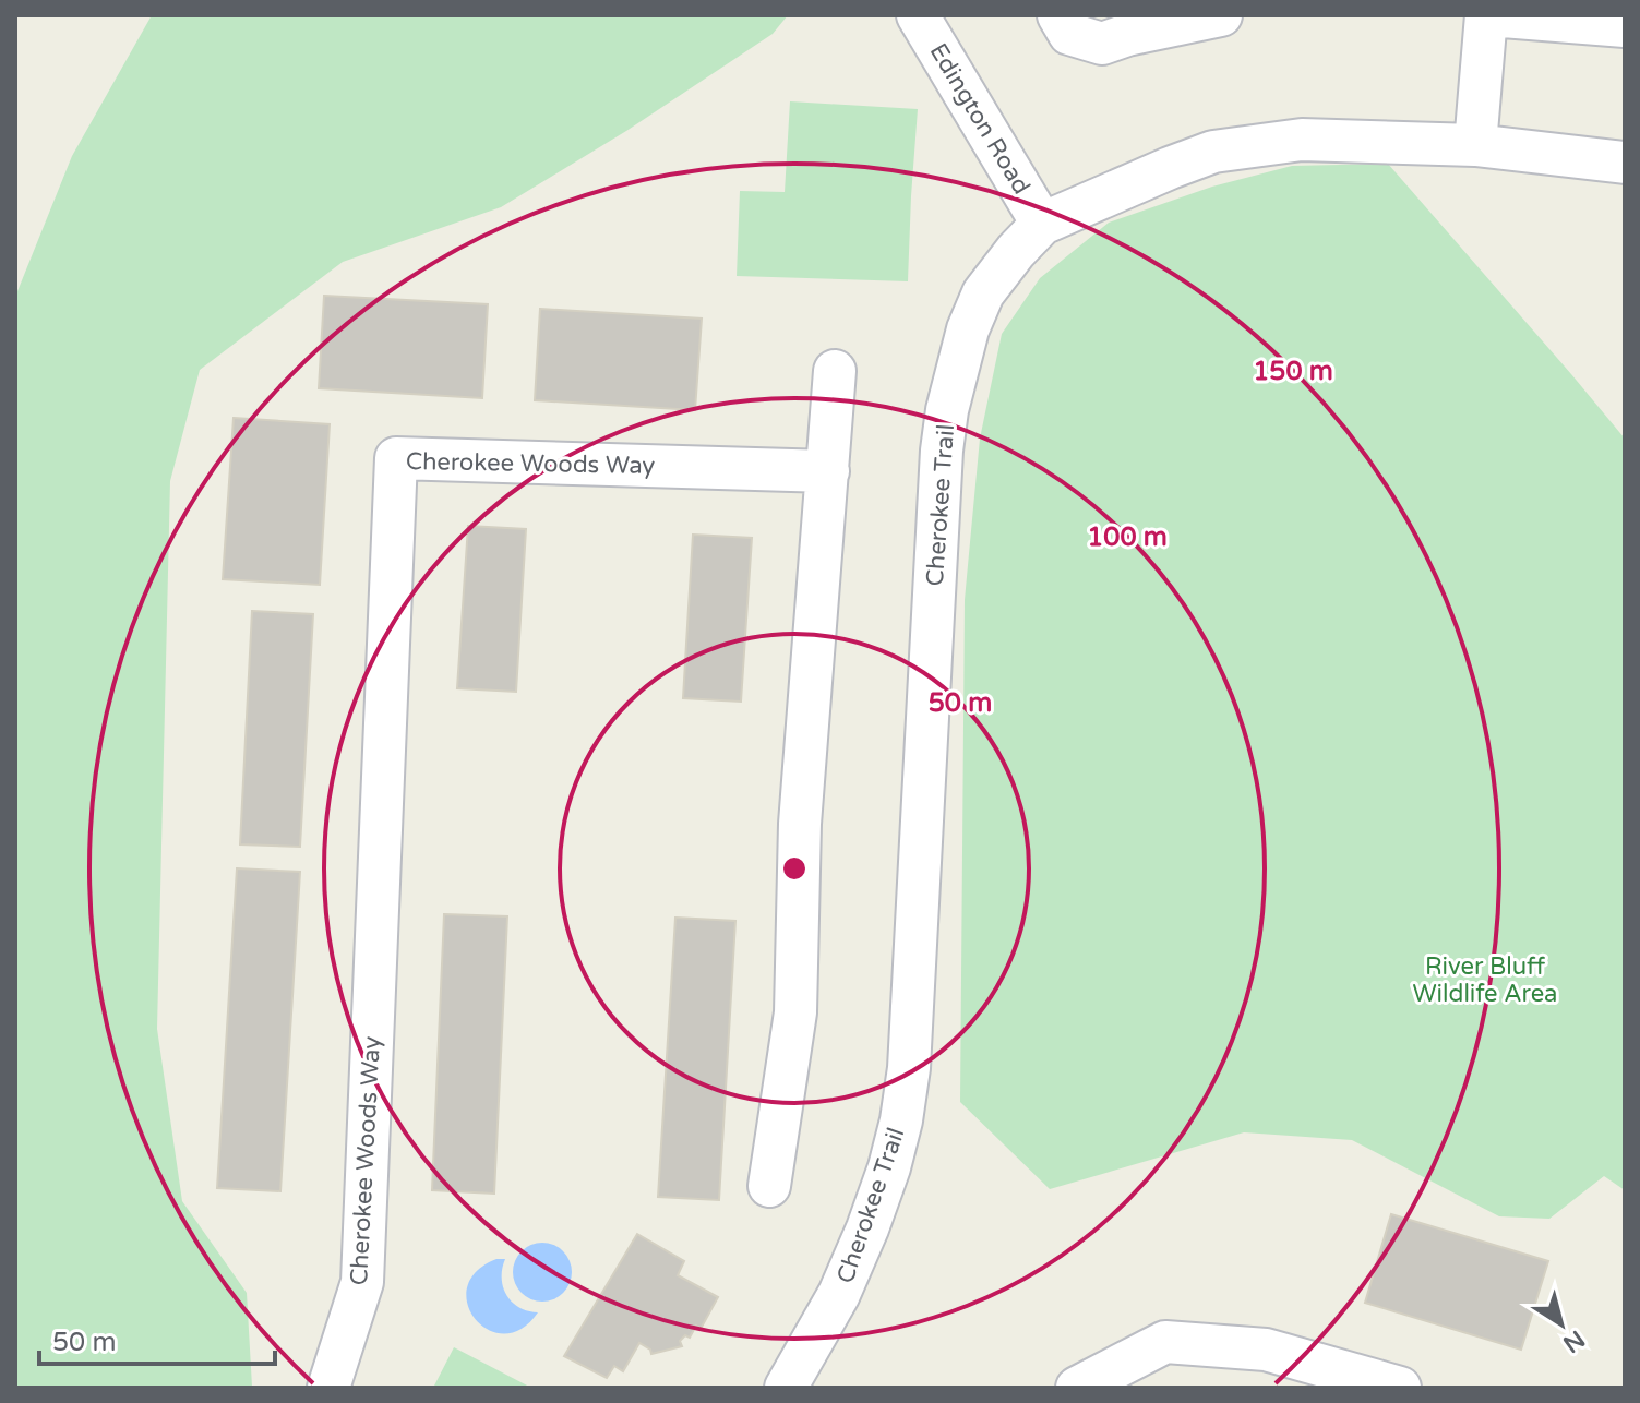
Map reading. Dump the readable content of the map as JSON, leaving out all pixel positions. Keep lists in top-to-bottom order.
{
  "streets": {
    "street": ["Edington Road", "Cherokee Woods Way", "Cherokee Trail"]
  },
  "crossings": [
    ["Edington Road", "Cherokee Trail"]
  ],
  "parks": ["River Bluff Wildlife Area"],
  "scale_bar": "50 m",
  "north": "bottom right",
  "rings": ["150 m", "100 m", "50 m"]
}
